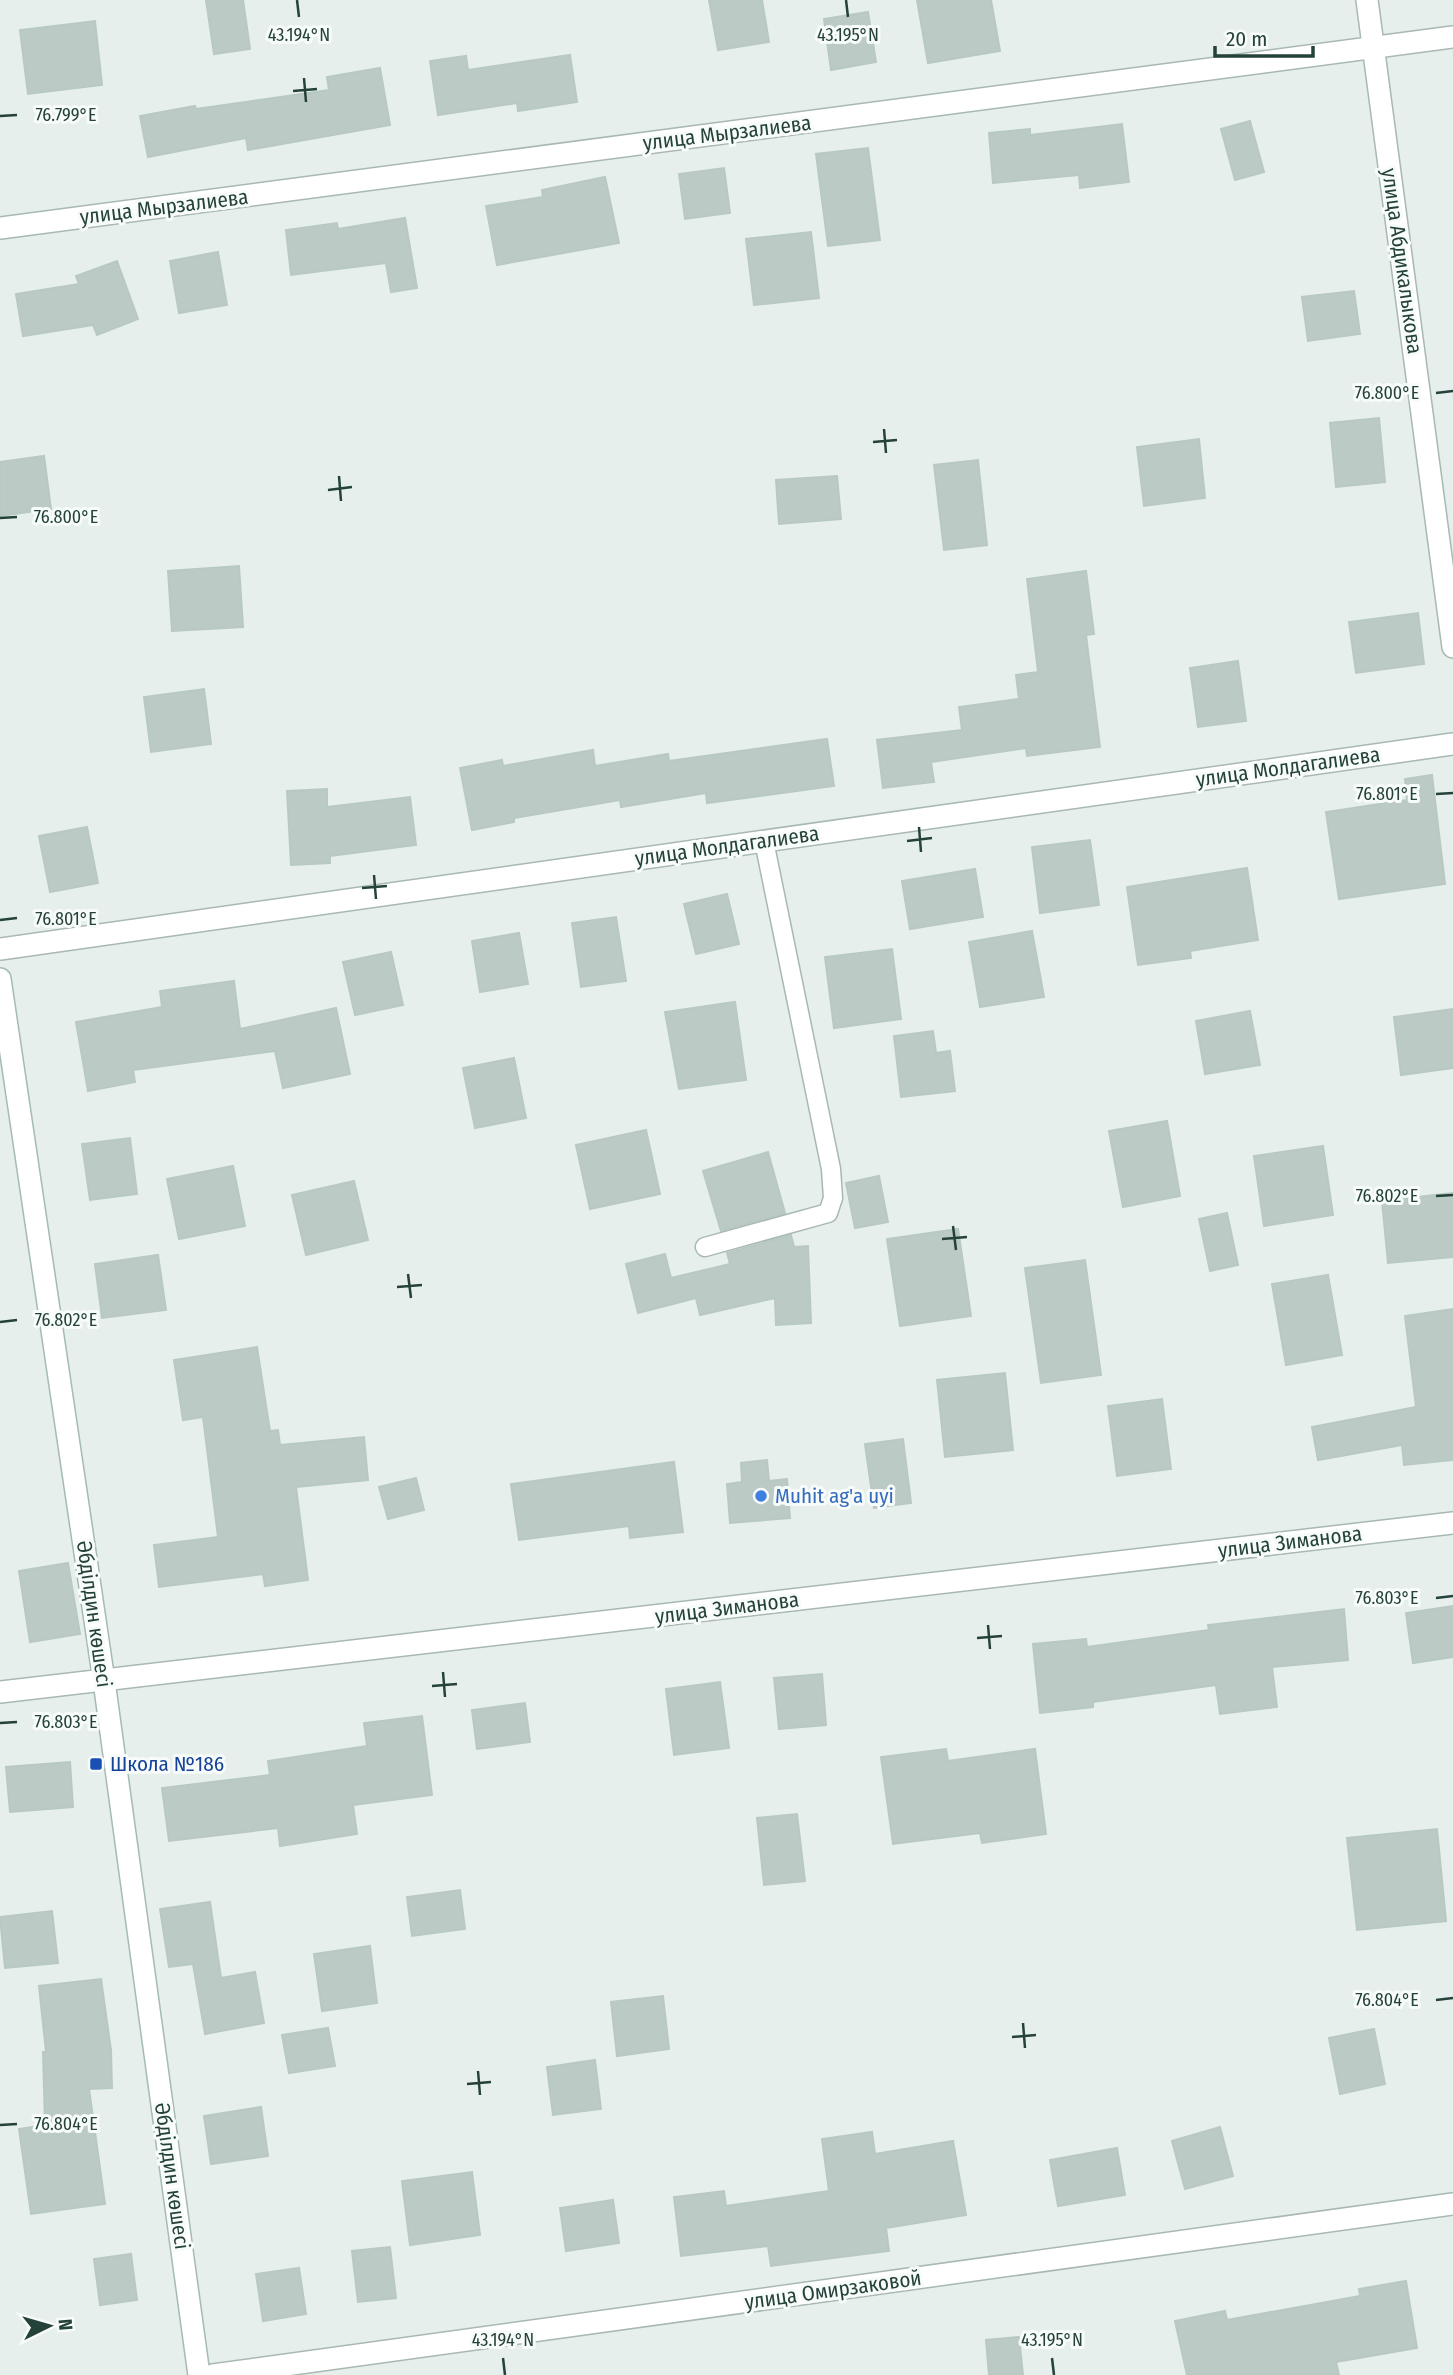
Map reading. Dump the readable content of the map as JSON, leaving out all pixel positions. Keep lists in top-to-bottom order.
{
  "streets": {
    "street": [
      "улица Мырзалиева",
      "улица Абдикалыкова",
      "улица Молдагалиева",
      "улица Зиманова",
      "Әбділдин көшесі",
      "улица Омирзаковой"
    ]
  },
  "crossings": [
    ["улица Мырзалиева", "улица Абдикалыкова"],
    ["улица Зиманова", "Әбділдин көшесі"]
  ],
  "places": {
    "other": ["Muhit ag'a uyi"],
    "transit": ["Школа №186"]
  },
  "scale_bar": "20 m",
  "north": "right",
  "coordinates": [
    "43.194°N",
    "43.195°N",
    "76.799°E",
    "76.800°E",
    "76.801°E",
    "76.802°E",
    "76.803°E",
    "76.804°E"
  ]
}
